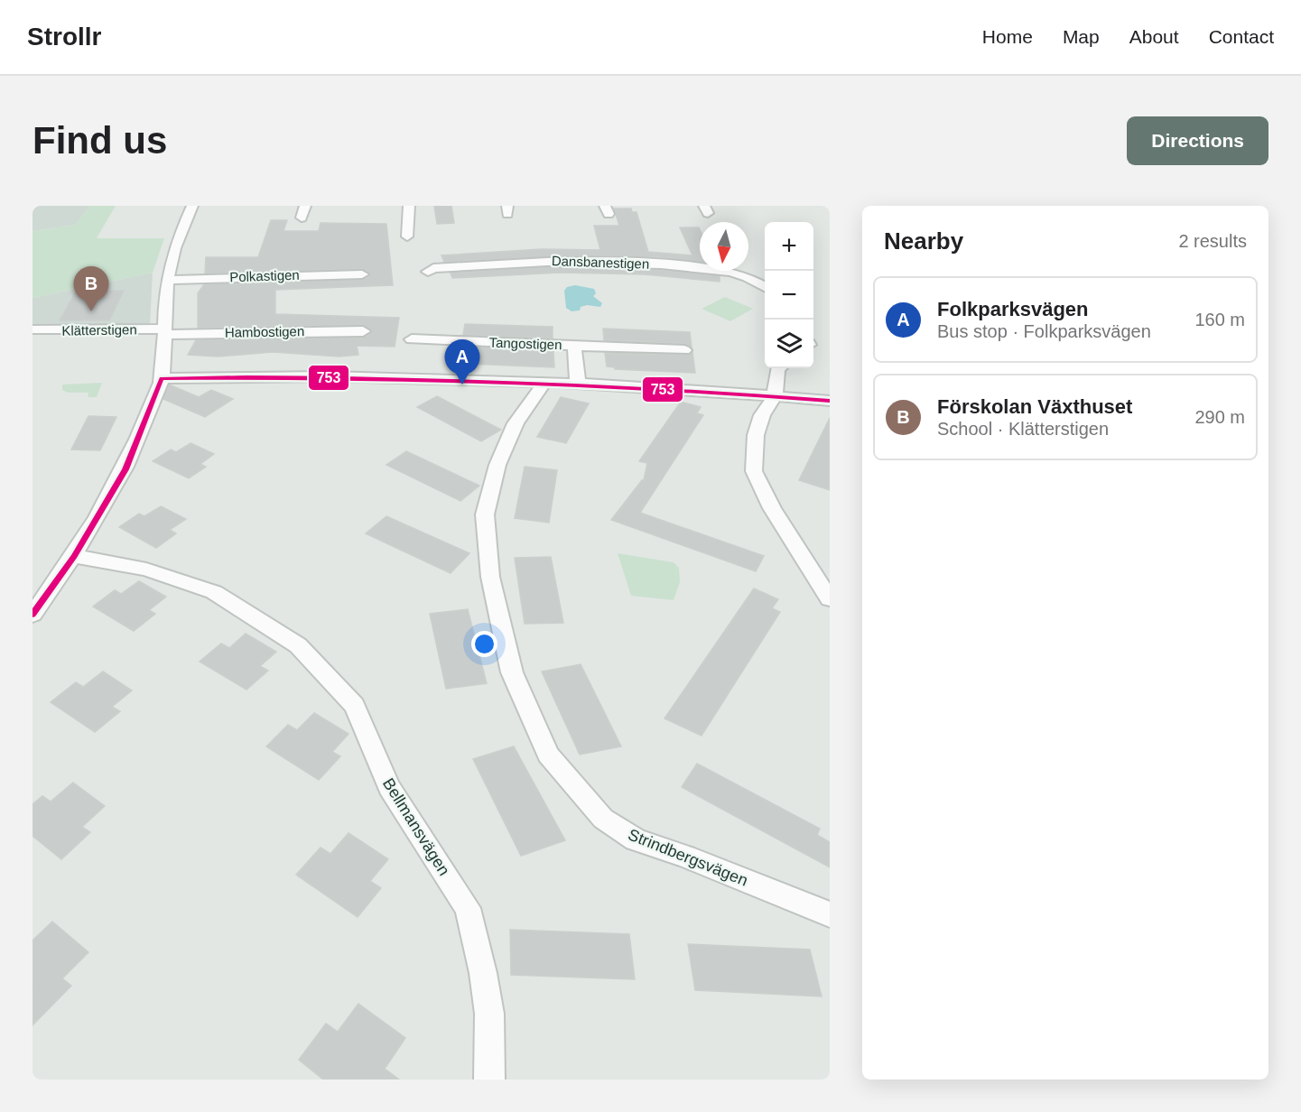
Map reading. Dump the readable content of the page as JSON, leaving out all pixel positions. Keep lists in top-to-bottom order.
{
  "streets": {
    "street": [
      "Dansbanestigen",
      "Polkastigen",
      "Klätterstigen",
      "Hambostigen",
      "Tangostigen",
      "Bellmansvägen",
      "Strindbergsvägen"
    ]
  },
  "crossings": [
    ["Klätterstigen", "Hambostigen"]
  ],
  "lines": ["transit line 753"],
  "north": "bottom",
  "page": {
    "header": "Strollr",
    "nav": [
      "Home",
      "Map",
      "About",
      "Contact"
    ],
    "buttons": "Directions",
    "title": "Find us",
    "heading": ["Nearby", "2 results"],
    "map_buttons": ["+", "−"],
    "pins": ["B", "A"],
    "list": [
      {
        "mark": "A",
        "name": "Folkparksvägen",
        "note": "Bus stop · Folkparksvägen",
        "value": "160 m"
      },
      {
        "mark": "B",
        "name": "Förskolan Växthuset",
        "note": "School · Klätterstigen",
        "value": "290 m"
      }
    ]
  }
}
